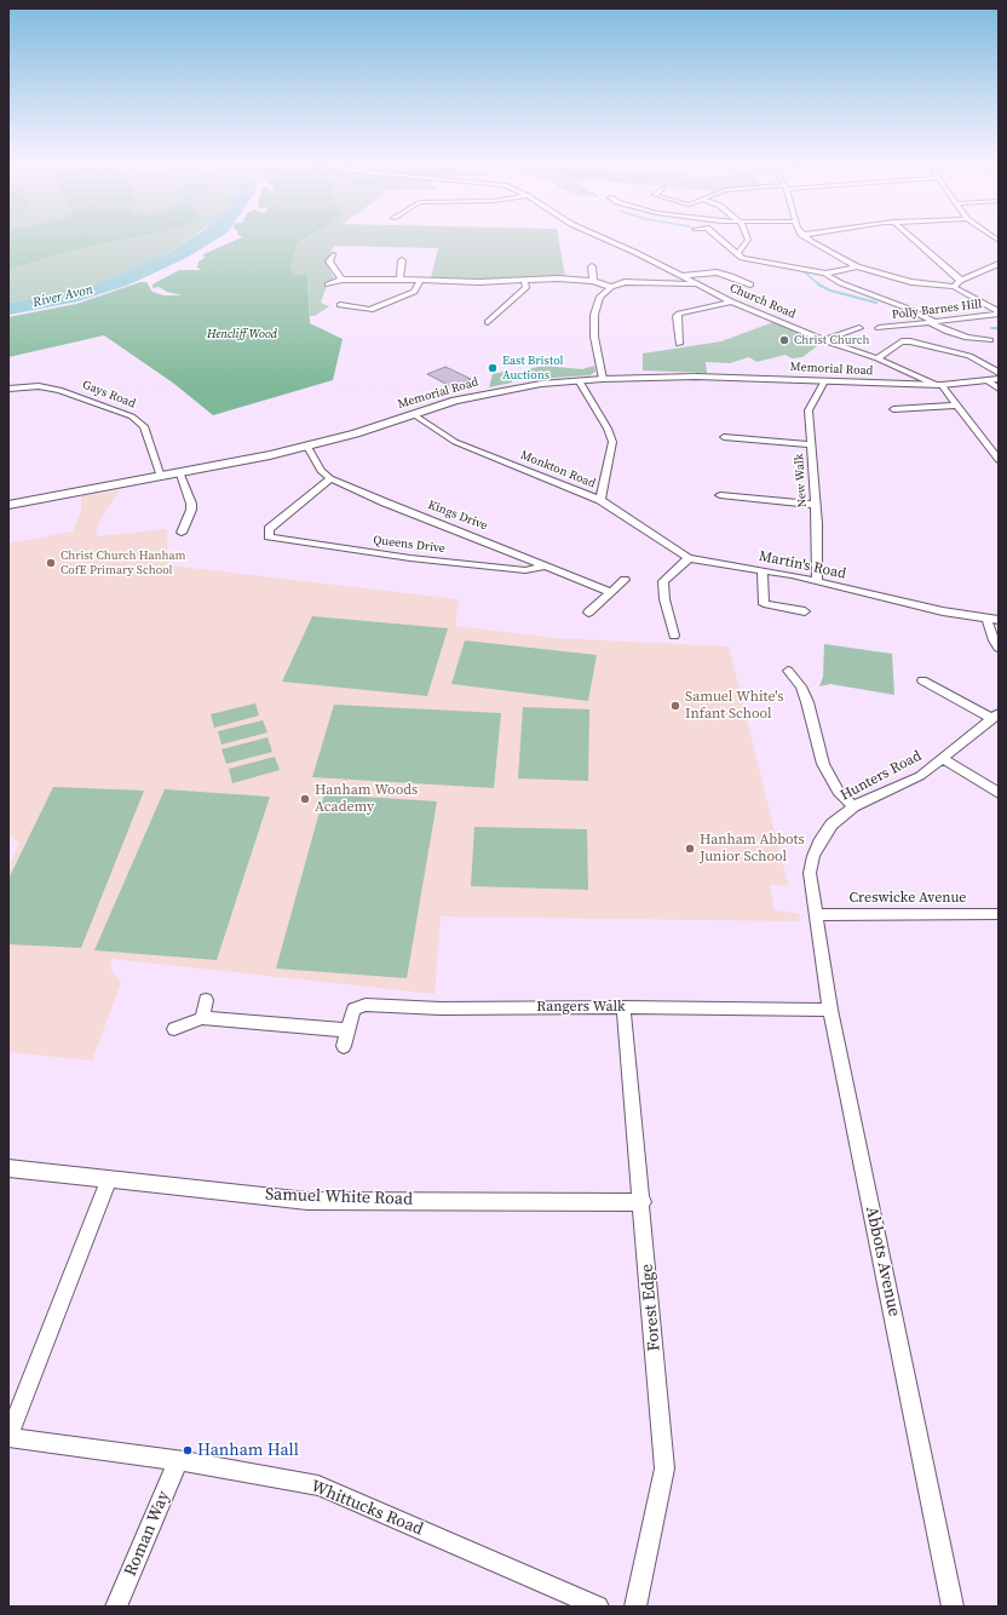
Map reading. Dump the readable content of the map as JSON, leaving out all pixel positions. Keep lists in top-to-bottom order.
{
  "streets": {
    "street": [
      "Church Road",
      "Polly Barnes Hill",
      "Memorial Road",
      "Gays Road",
      "Monkton Road",
      "New Walk",
      "Kings Drive",
      "Queens Drive",
      "Martin's Road",
      "Hunters Road",
      "Creswicke Avenue",
      "Rangers Walk",
      "Samuel White Road",
      "Abbots Avenue",
      "Forest Edge",
      "Whittucks Road",
      "Roman Way"
    ]
  },
  "crossings": [
    ["Church Road", "Memorial Road"],
    ["Memorial Road", "Gays Road"],
    ["Memorial Road", "Monkton Road"],
    ["Memorial Road", "New Walk"],
    ["Memorial Road", "Kings Drive"],
    ["Monkton Road", "Martin's Road"],
    ["New Walk", "Martin's Road"],
    ["Kings Drive", "Queens Drive"],
    ["Hunters Road", "Creswicke Avenue"],
    ["Hunters Road", "Abbots Avenue"],
    ["Creswicke Avenue", "Abbots Avenue"],
    ["Rangers Walk", "Abbots Avenue"],
    ["Rangers Walk", "Forest Edge"],
    ["Samuel White Road", "Forest Edge"],
    ["Whittucks Road", "Roman Way"]
  ],
  "water": ["River Avon"],
  "parks": ["Hencliff Wood"],
  "places": [
    "Christ Church",
    "East Bristol Auctions",
    "Christ Church Hanham CofE Primary School",
    "Samuel White's Infant School",
    "Hanham Woods Academy",
    "Hanham Abbots Junior School",
    "Hanham Hall"
  ]
}
